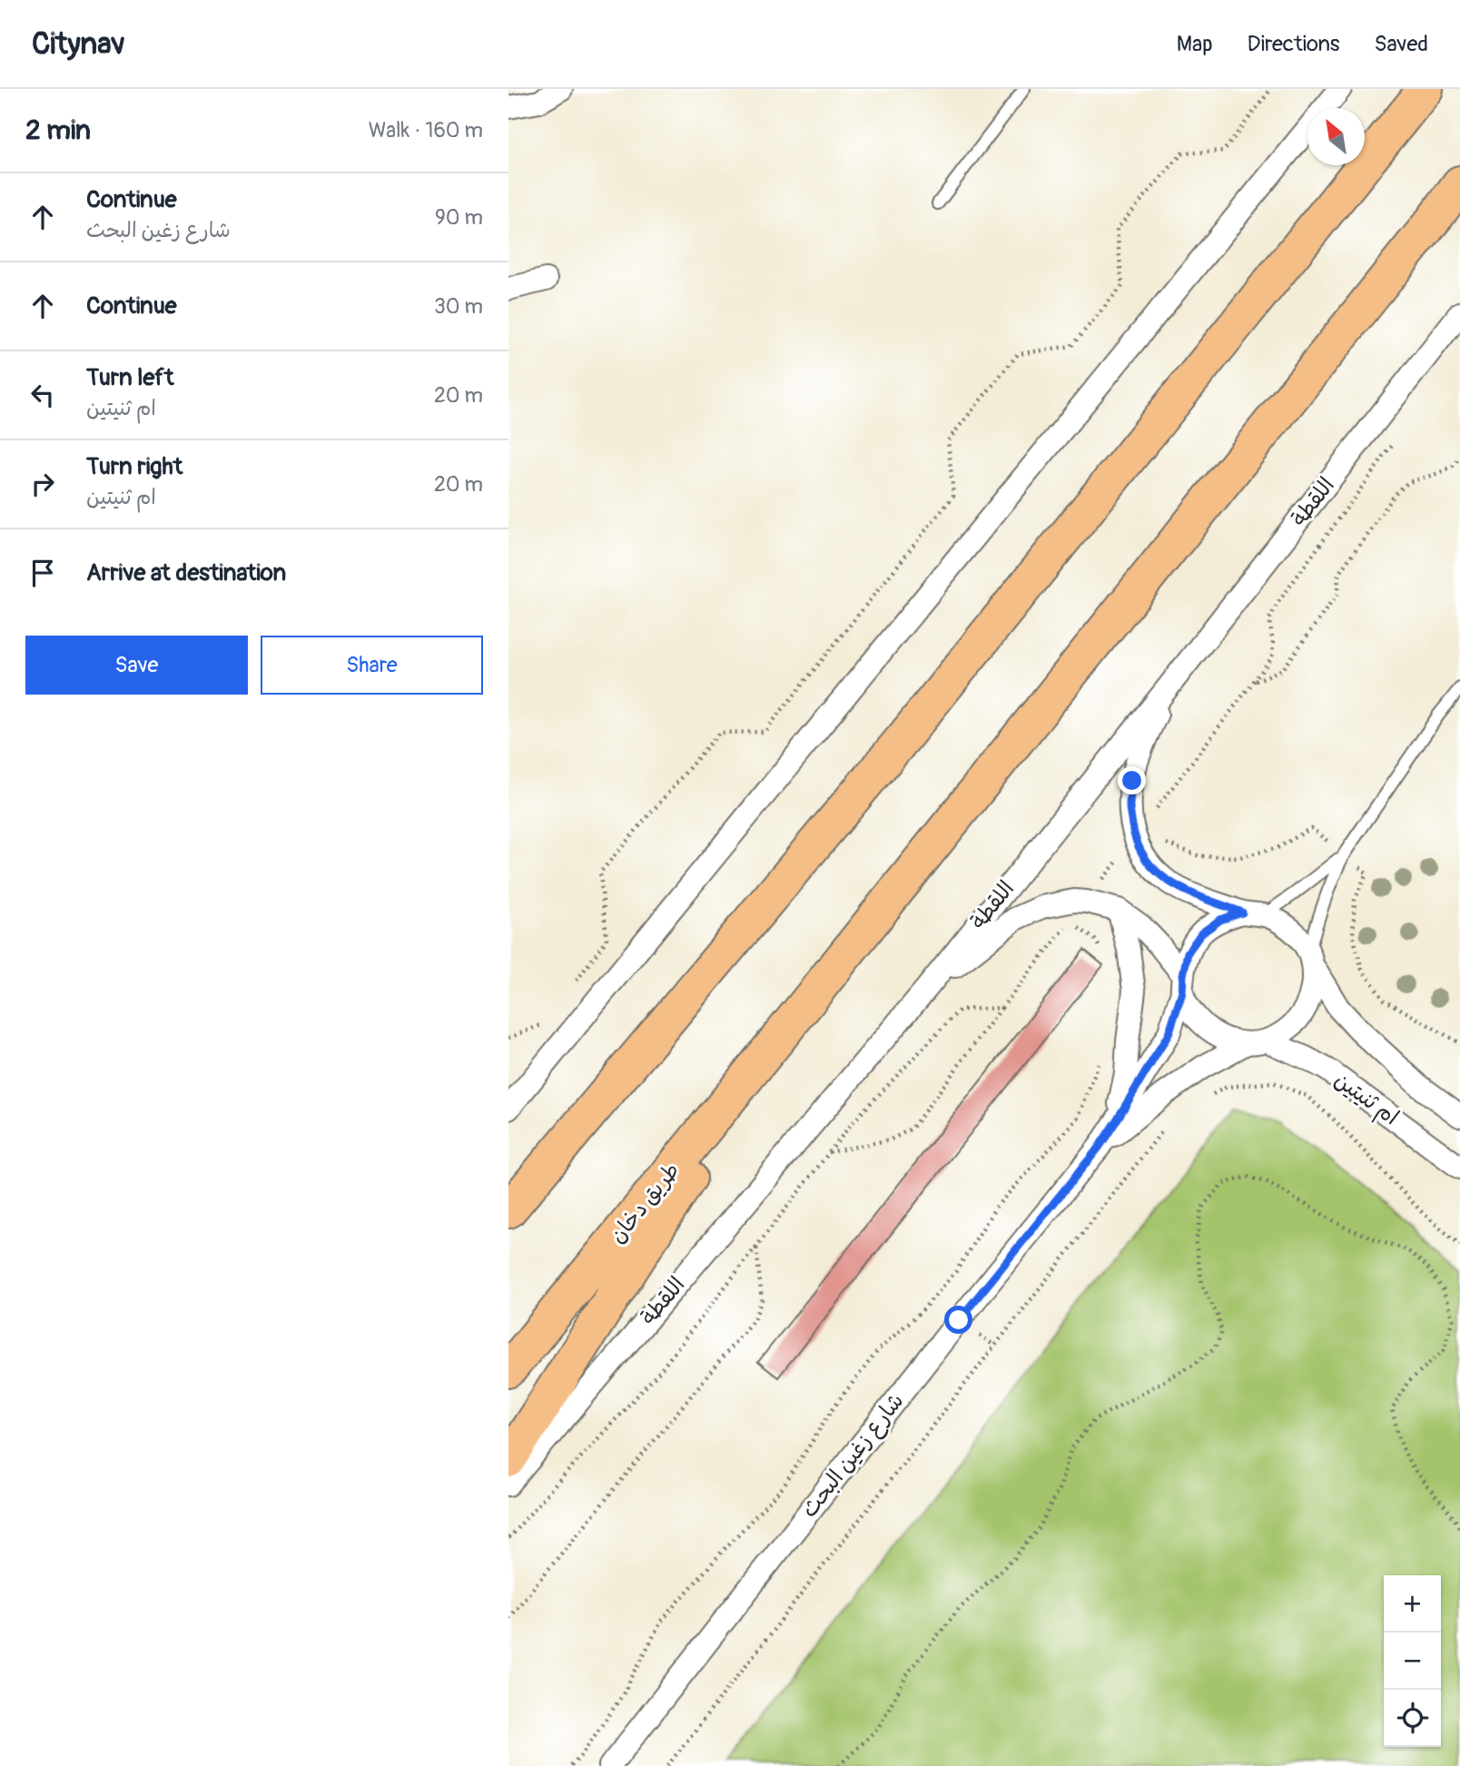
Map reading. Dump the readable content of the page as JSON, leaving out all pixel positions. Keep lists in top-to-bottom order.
{
  "streets": {
    "main road": ["طريق دخان"],
    "street": ["اللقطة", "ام ثنيتين", "شارع زغين البحث"]
  },
  "crossings": [
    ["ام ثنيتين", "شارع زغين البحث"]
  ],
  "north": "top left",
  "page": {
    "header": "Citynav",
    "nav": ["Map", "Directions", "Saved"],
    "heading": ["2 min", "Walk · 160 m"],
    "list": [
      ["Continue", "شارع زغين البحث", "90 m"],
      ["Continue", "30 m"],
      ["Turn left", "ام ثنيتين", "20 m"],
      ["Turn right", "ام ثنيتين", "20 m"],
      "Arrive at destination"
    ],
    "buttons": ["Save", "Share"],
    "map_buttons": ["+", "−"]
  }
}
